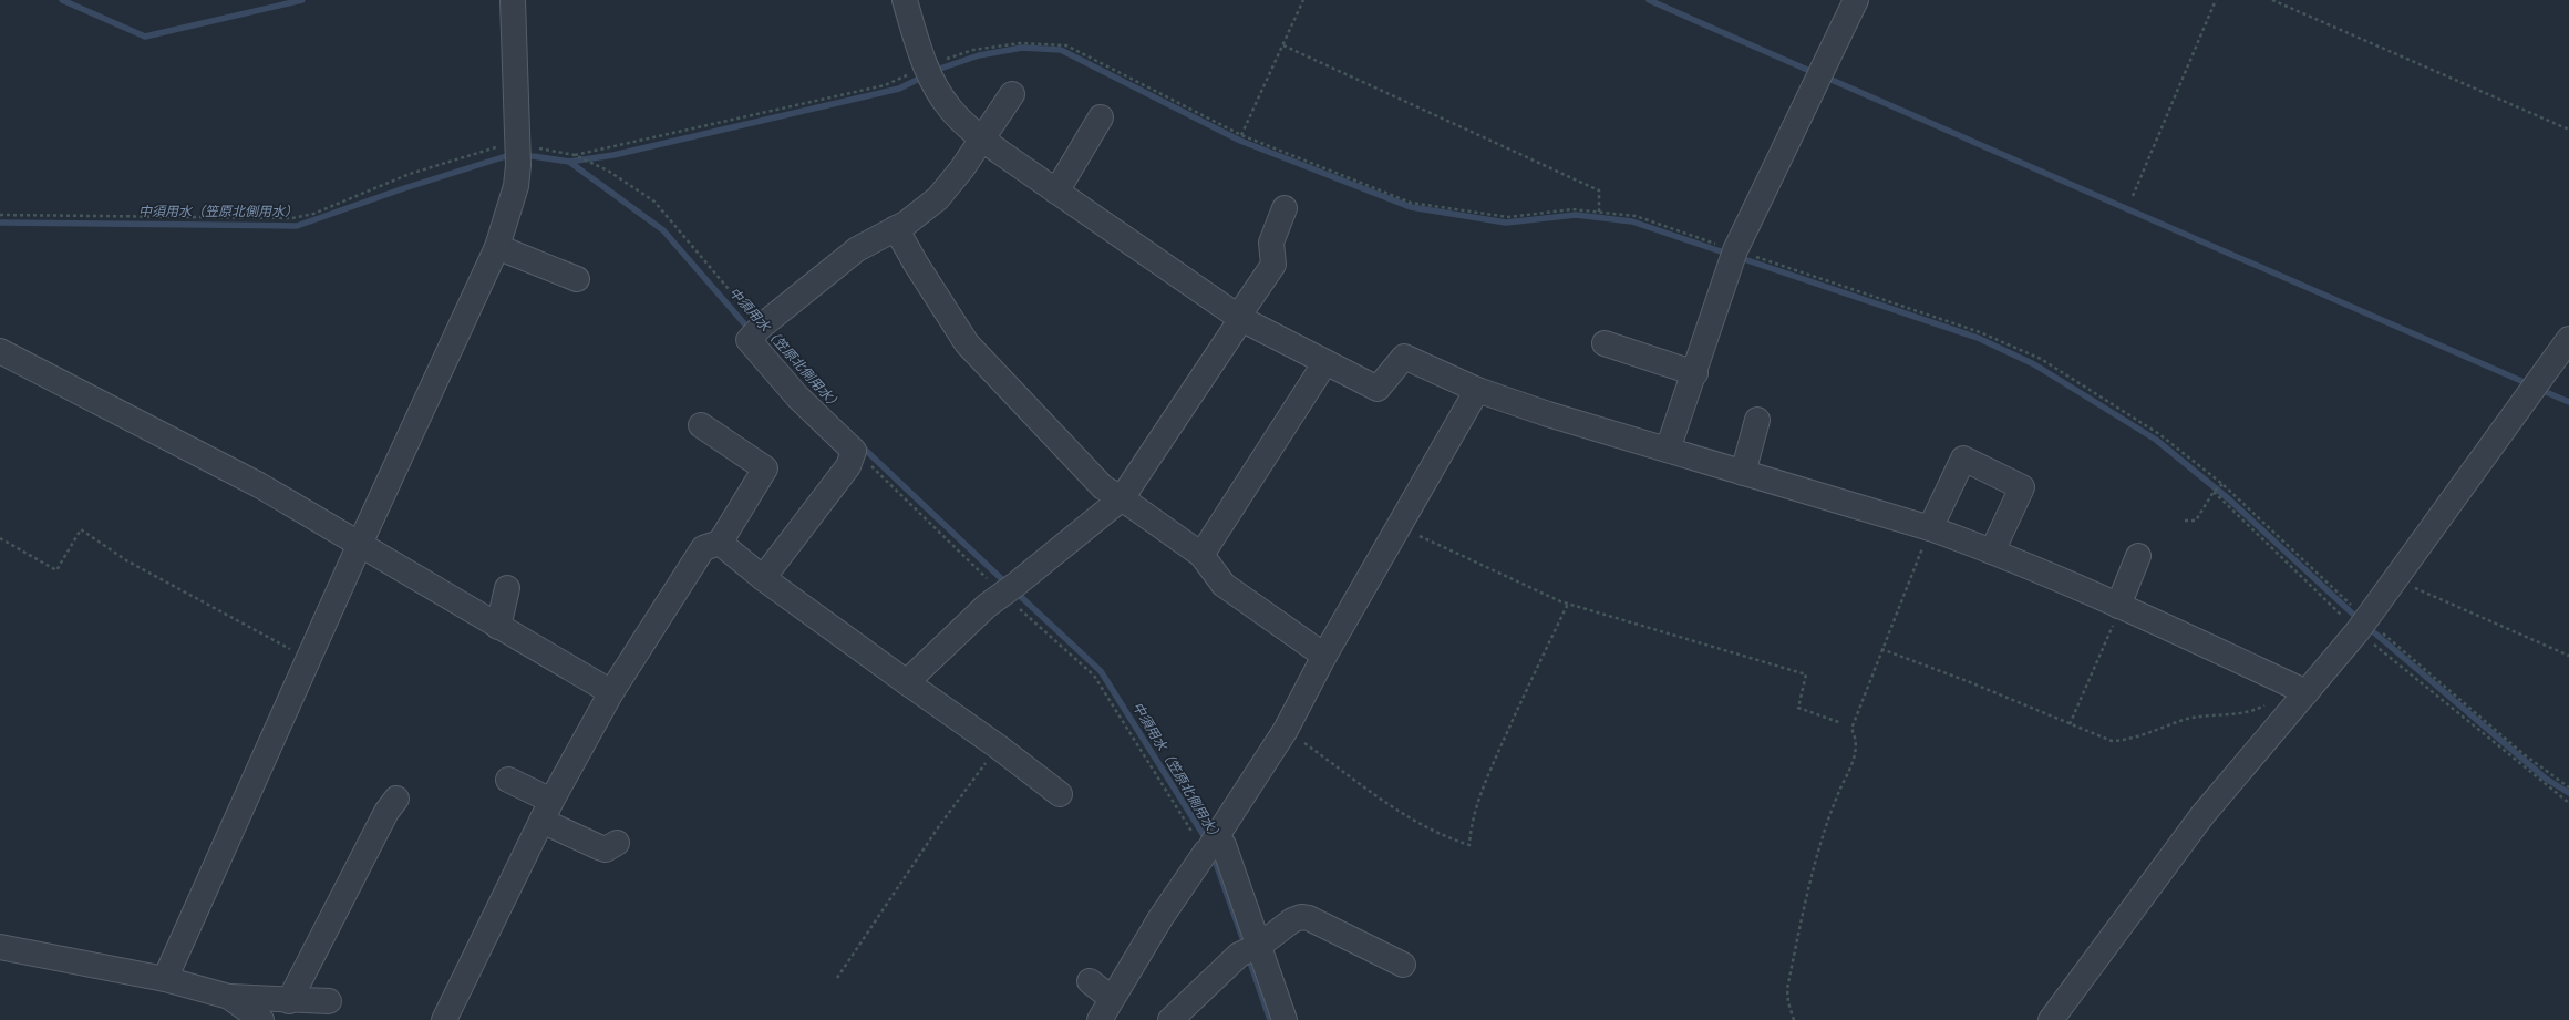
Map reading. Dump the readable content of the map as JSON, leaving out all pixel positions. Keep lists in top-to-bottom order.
{
  "water": ["中須用水（笠原北側用水）"]
}
